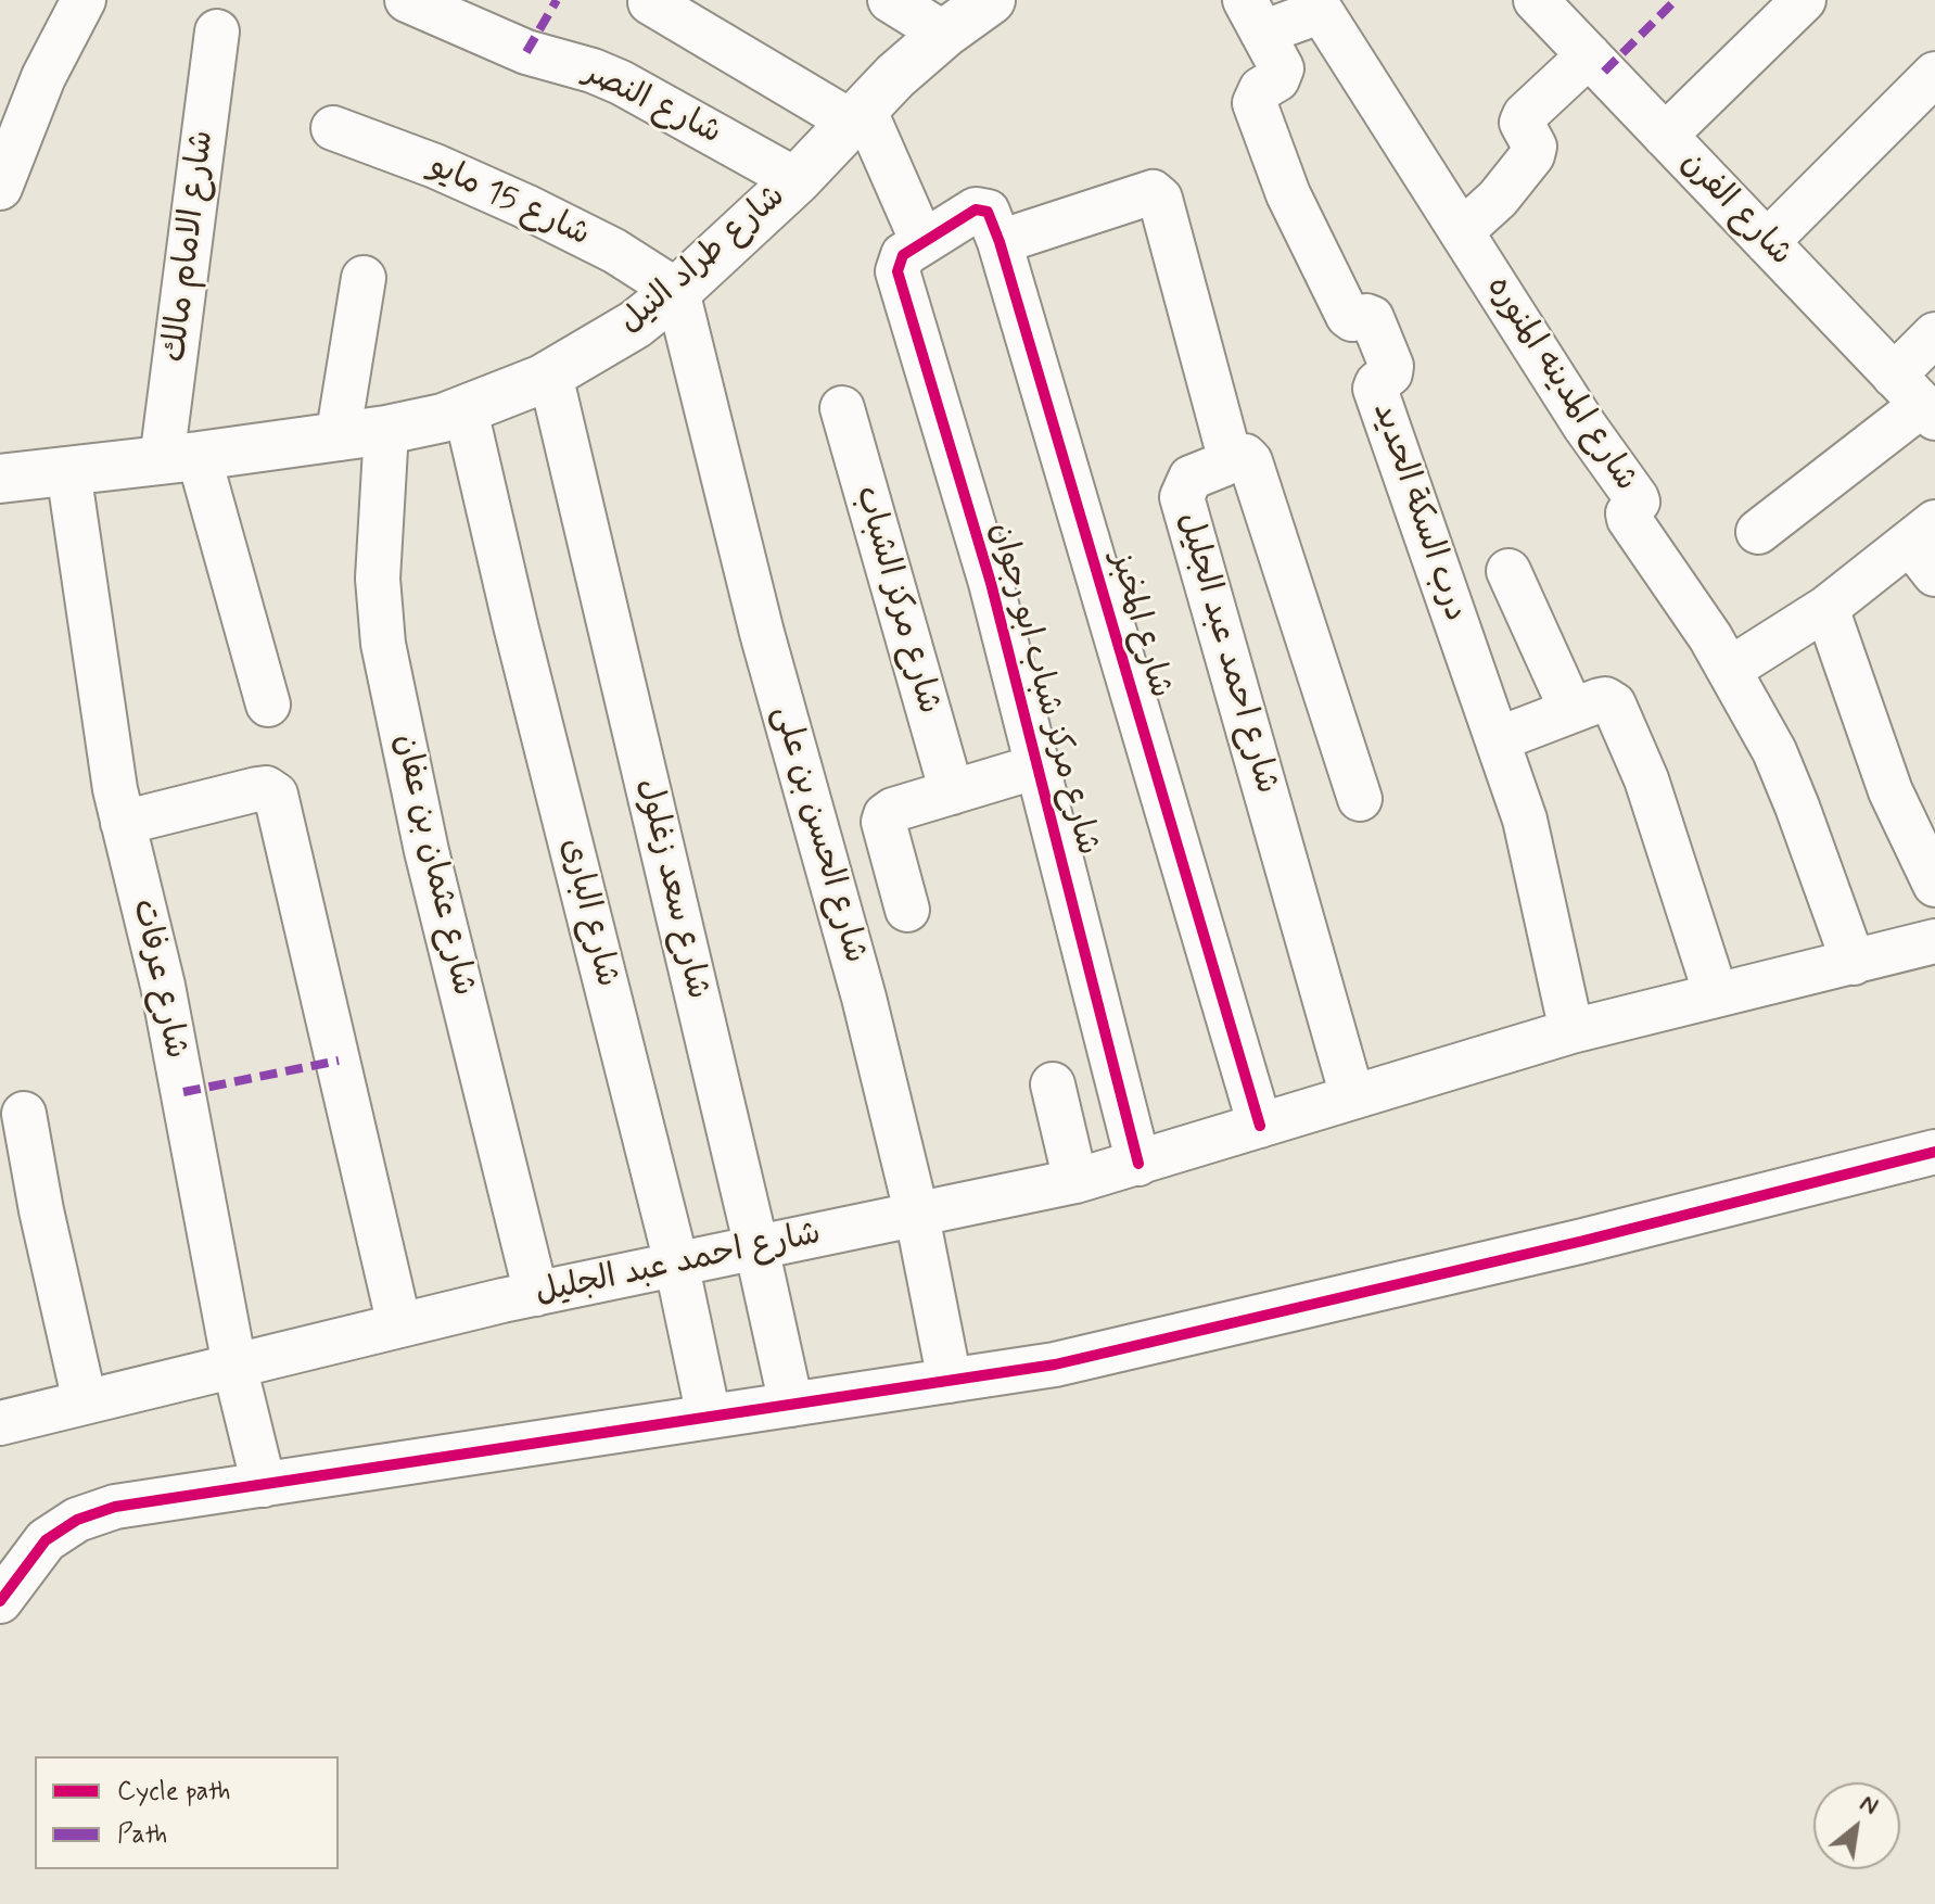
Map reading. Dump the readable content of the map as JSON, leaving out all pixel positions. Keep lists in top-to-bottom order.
{
  "streets": {
    "street": [
      "شارع النصر",
      "شارع 15 مايو",
      "شارع الفرن",
      "شارع الامام مالك",
      "شارع طراد النيل",
      "شارع المدينه المنوره",
      "درب السكة الحديد",
      "شارع مركز الشباب",
      "شارع المخبز",
      "شارع احمد عبد الجليل",
      "شارع مركز شباب ابو رجوان",
      "شارع الحسن بن على",
      "شارع عثمان بن عفان",
      "شارع سعد زغلول",
      "شارع البارى",
      "شارع عرفات"
    ]
  },
  "crossings": [
    ["شارع النصر", "شارع طراد النيل"],
    ["شارع 15 مايو", "شارع طراد النيل"],
    ["شارع 15 مايو", "شارع الحسن بن على"],
    ["شارع الامام مالك", "شارع طراد النيل"],
    ["شارع طراد النيل", "شارع الحسن بن على"],
    ["شارع طراد النيل", "شارع عثمان بن عفان"],
    ["شارع طراد النيل", "شارع سعد زغلول"],
    ["شارع طراد النيل", "شارع البارى"],
    ["شارع طراد النيل", "شارع عرفات"],
    ["شارع المدينه المنوره", "درب السكة الحديد"],
    ["شارع المدينه المنوره", "شارع احمد عبد الجليل"],
    ["درب السكة الحديد", "شارع احمد عبد الجليل"],
    ["شارع المخبز", "شارع احمد عبد الجليل"],
    ["شارع المخبز", "شارع مركز شباب ابو رجوان"],
    ["شارع احمد عبد الجليل", "شارع مركز شباب ابو رجوان"],
    ["شارع احمد عبد الجليل", "شارع الحسن بن على"],
    ["شارع احمد عبد الجليل", "شارع عثمان بن عفان"],
    ["شارع احمد عبد الجليل", "شارع سعد زغلول"],
    ["شارع احمد عبد الجليل", "شارع البارى"],
    ["شارع احمد عبد الجليل", "شارع عرفات"]
  ],
  "legend": ["Cycle path", "Path"],
  "north": "top right"
}
